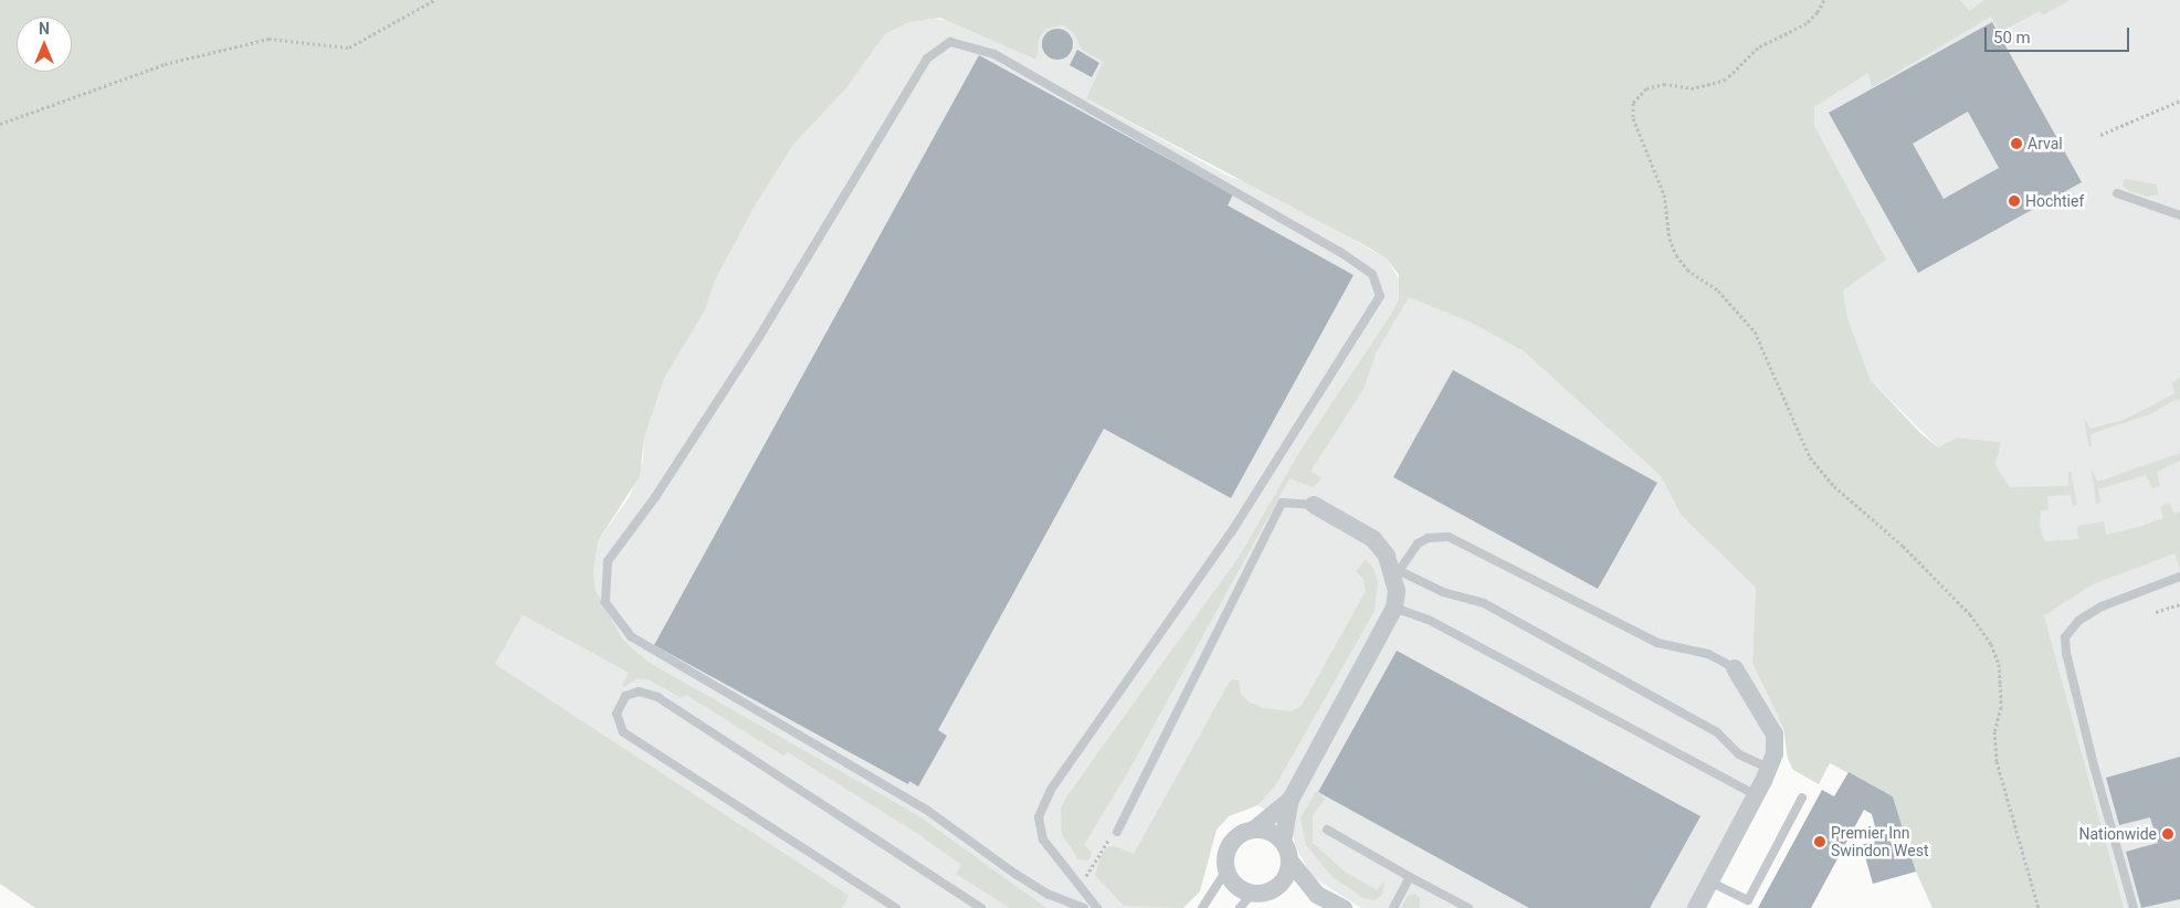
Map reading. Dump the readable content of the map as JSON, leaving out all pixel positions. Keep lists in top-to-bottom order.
{
  "places": [
    "Arval",
    "Hochtief",
    "Nationwide",
    "Premier Inn Swindon West"
  ],
  "scale_bar": "50 m",
  "north": "top"
}
